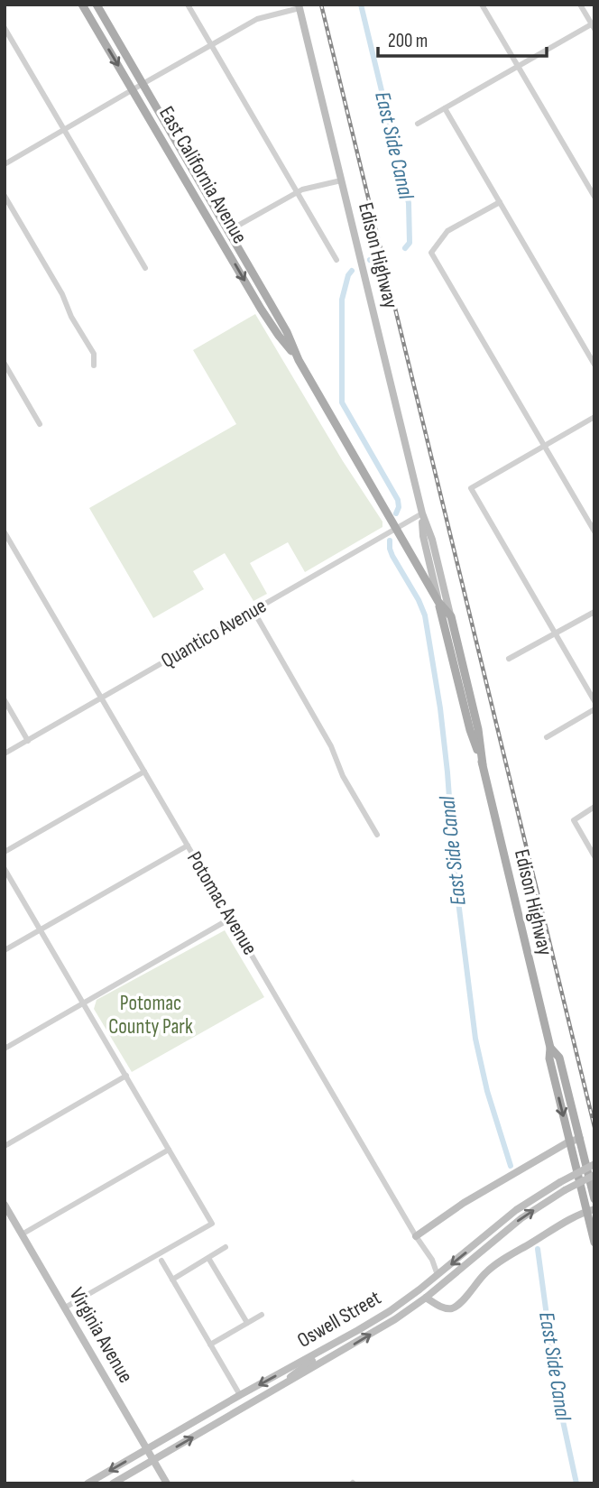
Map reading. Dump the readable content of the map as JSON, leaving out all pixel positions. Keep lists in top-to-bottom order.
{
  "streets": {
    "main road": [
      "East California Avenue",
      "Edison Highway",
      "Oswell Street",
      "Virginia Avenue"
    ],
    "street": ["Quantico Avenue", "Potomac Avenue"]
  },
  "crossings": [
    ["East California Avenue", "Edison Highway"],
    ["East California Avenue", "Quantico Avenue"],
    ["Edison Highway", "Quantico Avenue"],
    ["Quantico Avenue", "Potomac Avenue"],
    ["Potomac Avenue", "Oswell Street"],
    ["Oswell Street", "Virginia Avenue"]
  ],
  "water": ["East Side Canal"],
  "parks": ["Potomac County Park"],
  "scale_bar": "200 m"
}
